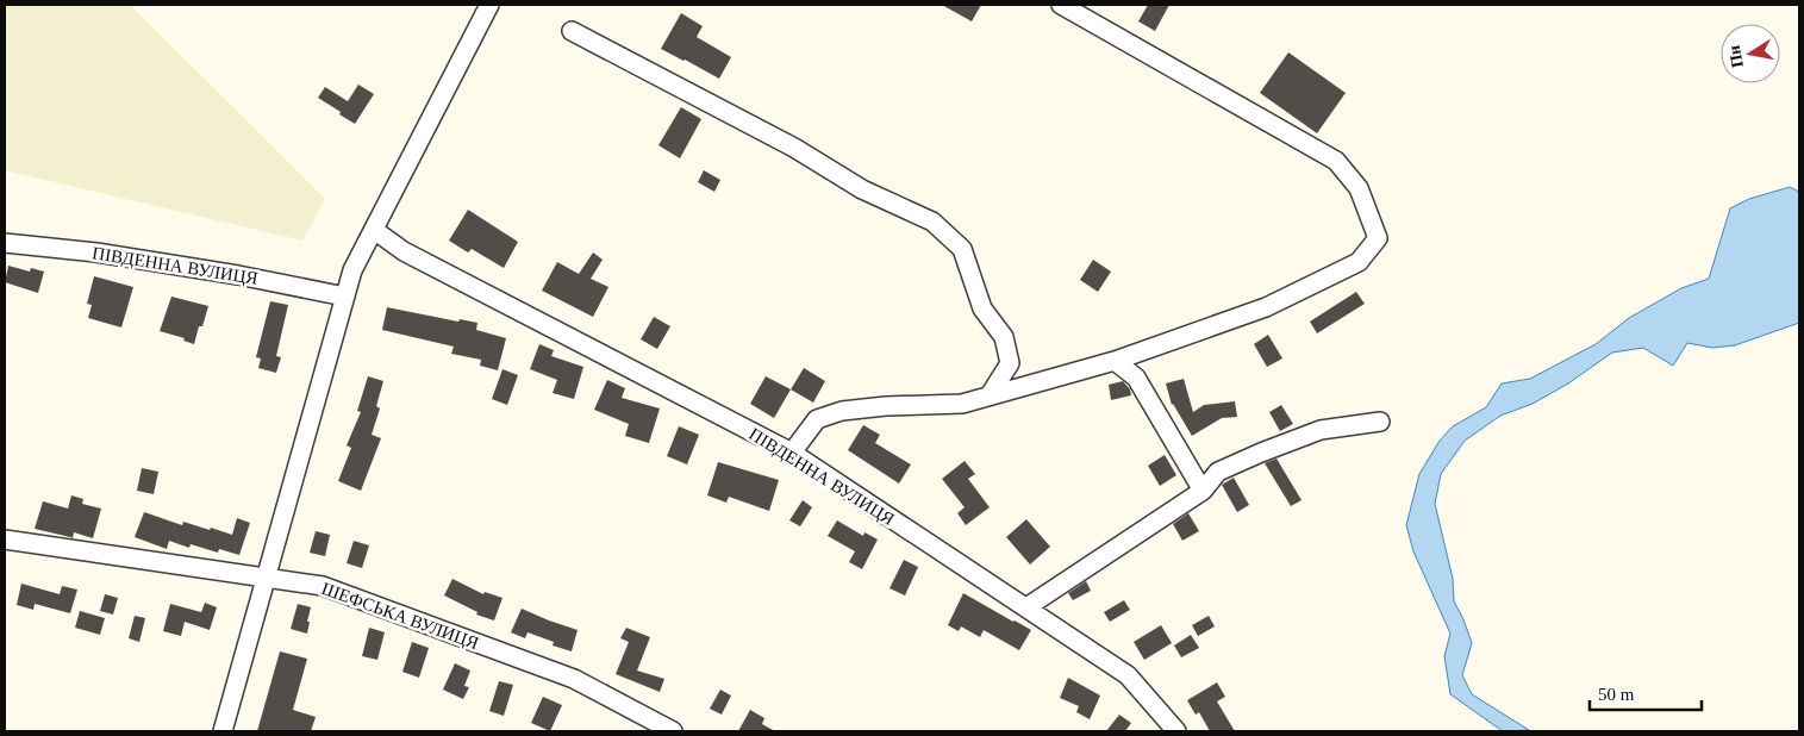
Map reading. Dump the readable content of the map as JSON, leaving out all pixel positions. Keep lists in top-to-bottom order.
{
  "streets": {
    "street": ["ПІВДЕННА ВУЛИЦЯ", "ШЕФСЬКА ВУЛИЦЯ"]
  },
  "scale_bar": "50 m",
  "north": "left"
}
